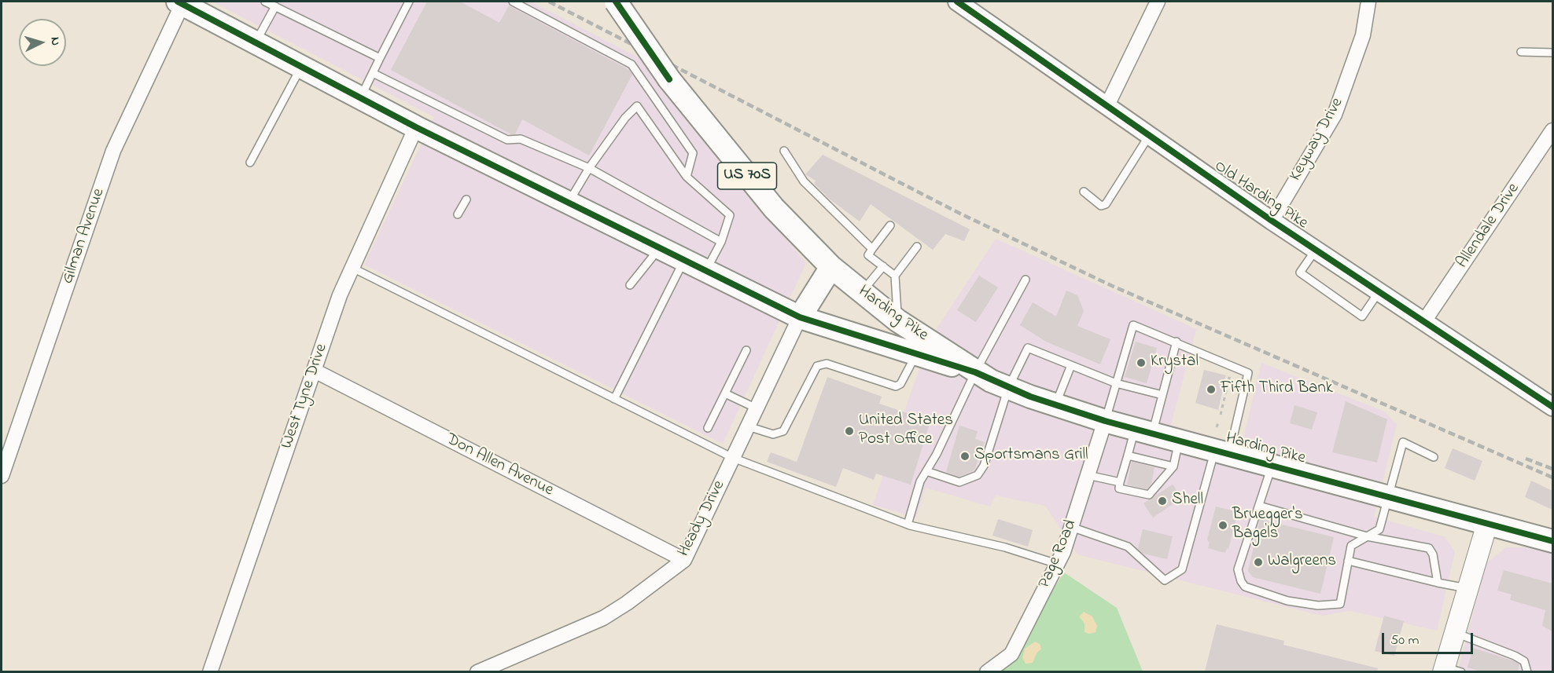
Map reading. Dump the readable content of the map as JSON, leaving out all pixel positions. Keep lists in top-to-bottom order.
{
  "streets": {
    "main road": ["US 70S", "Harding Pike"],
    "street": [
      "Keyway Drive",
      "Old Harding Pike",
      "Allendale Drive",
      "Gilman Avenue",
      "West Tyne Drive",
      "Don Allen Avenue",
      "Heady Drive",
      "Page Road"
    ]
  },
  "crossings": [
    ["Keyway Drive", "Old Harding Pike"],
    ["Old Harding Pike", "Allendale Drive"],
    ["Harding Pike", "Page Road"],
    ["West Tyne Drive", "Don Allen Avenue"],
    ["Don Allen Avenue", "Heady Drive"]
  ],
  "places": [
    "Krystal",
    "Fifth Third Bank",
    "United States Post Office",
    "Sportsmans Grill",
    "Shell",
    "Bruegger's Bagels",
    "Walgreens"
  ],
  "scale_bar": "50 m",
  "north": "right"
}
